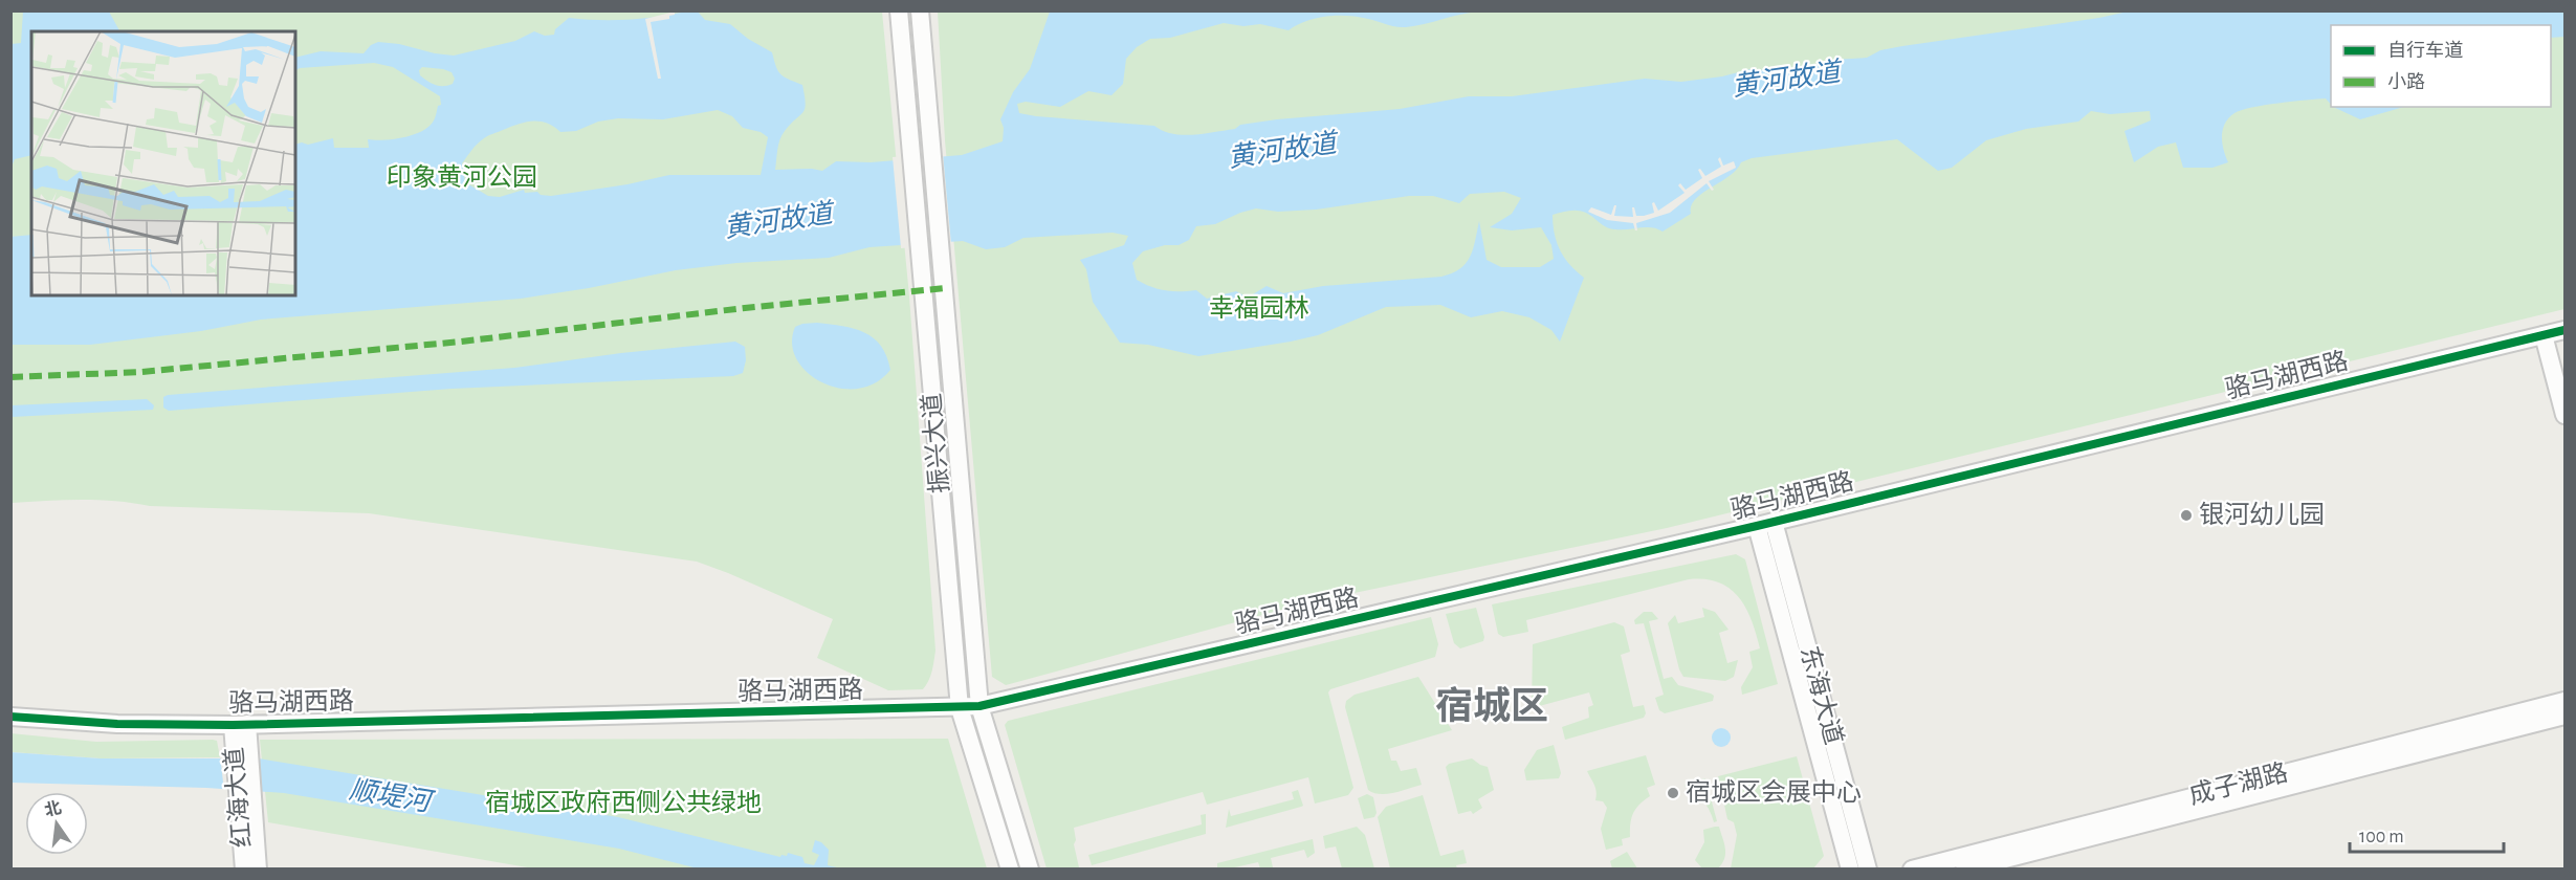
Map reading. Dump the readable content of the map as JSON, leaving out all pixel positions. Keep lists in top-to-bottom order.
{
  "streets": {
    "street": [
      "骆马湖西路",
      "振兴大道",
      "东海大道",
      "成子湖路",
      "红海大道"
    ]
  },
  "crossings": [
    ["骆马湖西路", "振兴大道"],
    ["骆马湖西路", "东海大道"]
  ],
  "districts": ["宿城区"],
  "water": ["黄河故道", "顺堤河"],
  "parks": ["印象黄河公园", "幸福园林", "宿城区政府西侧公共绿地"],
  "places": ["银河幼儿园", "宿城区会展中心"],
  "legend": ["自行车道", "小路"],
  "scale_bar": "100 m",
  "north": "top"
}
